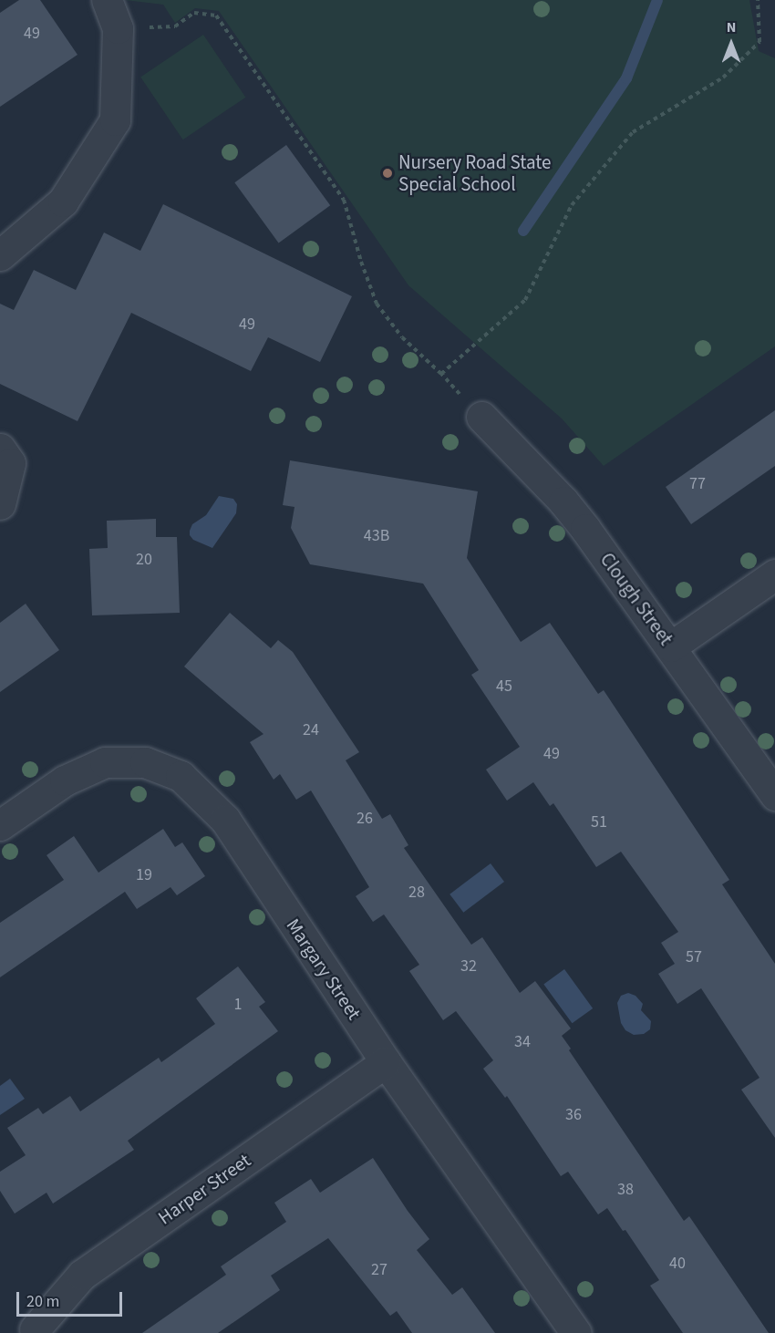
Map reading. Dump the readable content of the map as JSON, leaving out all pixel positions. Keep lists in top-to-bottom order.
{
  "streets": {
    "street": ["Clough Street", "Margary Street", "Harper Street"]
  },
  "crossings": [
    ["Margary Street", "Harper Street"]
  ],
  "places": ["Nursery Road State Special School"],
  "house_numbers": [
    "49",
    "49",
    "77",
    "43B",
    "20",
    "45",
    "24",
    "49",
    "26",
    "51",
    "19",
    "28",
    "57",
    "32",
    "1",
    "34",
    "36",
    "38",
    "40",
    "27"
  ],
  "scale_bar": "20 m",
  "north": "top"
}
